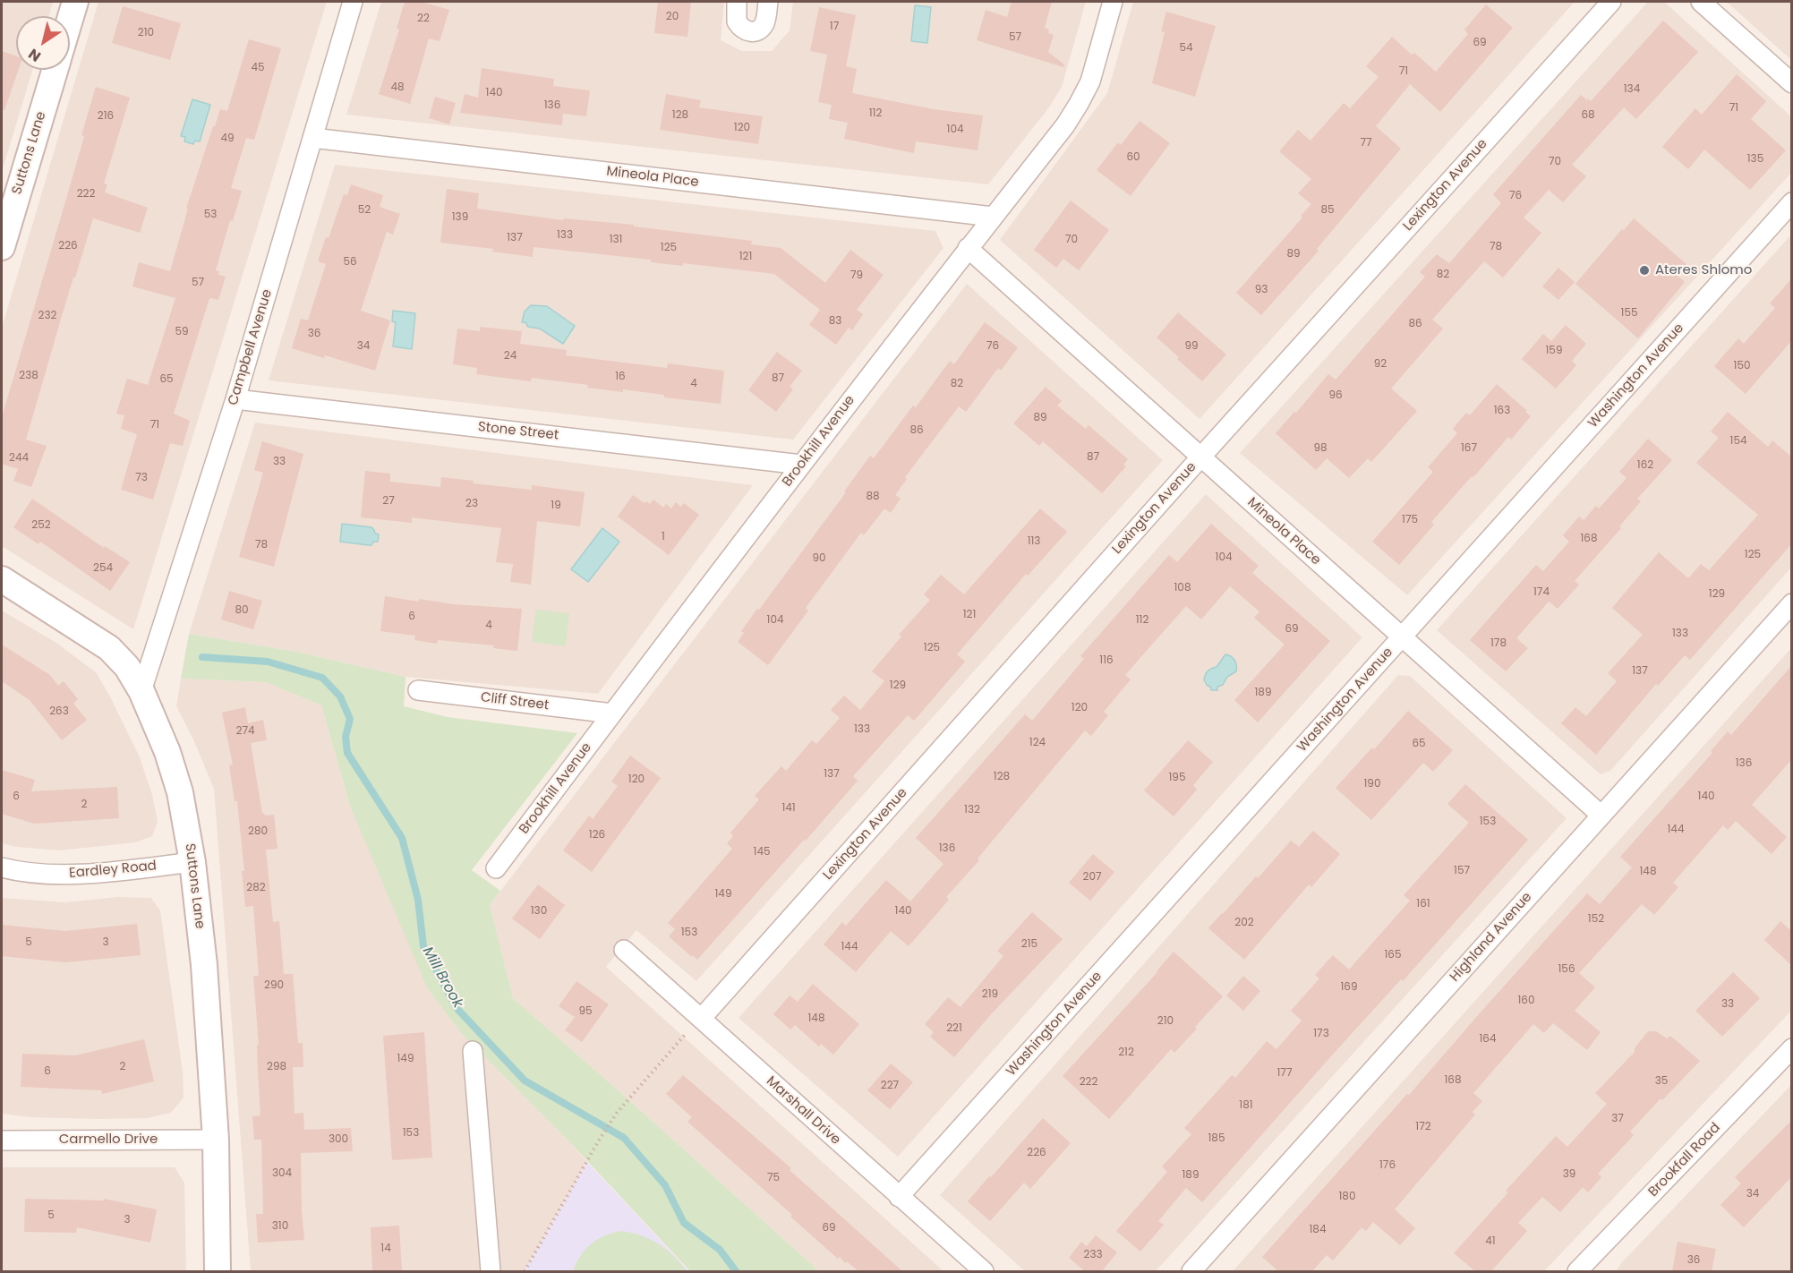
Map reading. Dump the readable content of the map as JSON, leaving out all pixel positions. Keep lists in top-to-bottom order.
{
  "streets": {
    "street": [
      "Suttons Lane",
      "Mineola Place",
      "Lexington Avenue",
      "Campbell Avenue",
      "Washington Avenue",
      "Stone Street",
      "Brookhill Avenue",
      "Cliff Street",
      "Eardley Road",
      "Highland Avenue",
      "Marshall Drive",
      "Carmello Drive",
      "Brookfall Road"
    ]
  },
  "crossings": [
    ["Suttons Lane", "Campbell Avenue"],
    ["Suttons Lane", "Eardley Road"],
    ["Suttons Lane", "Carmello Drive"],
    ["Mineola Place", "Lexington Avenue"],
    ["Mineola Place", "Campbell Avenue"],
    ["Mineola Place", "Washington Avenue"],
    ["Mineola Place", "Brookhill Avenue"],
    ["Mineola Place", "Highland Avenue"],
    ["Lexington Avenue", "Marshall Drive"],
    ["Campbell Avenue", "Stone Street"],
    ["Washington Avenue", "Marshall Drive"],
    ["Stone Street", "Brookhill Avenue"],
    ["Brookhill Avenue", "Cliff Street"]
  ],
  "water": ["Mill Brook"],
  "places": ["Ateres Shlomo"],
  "house_numbers": [
    "20",
    "22",
    "17",
    "210",
    "57",
    "69",
    "54",
    "45",
    "71",
    "48",
    "134",
    "140",
    "136",
    "71",
    "112",
    "128",
    "68",
    "216",
    "120",
    "104",
    "49",
    "77",
    "60",
    "135",
    "70",
    "222",
    "76",
    "52",
    "85",
    "53",
    "139",
    "133",
    "137",
    "131",
    "70",
    "226",
    "78",
    "125",
    "89",
    "121",
    "56",
    "82",
    "79",
    "57",
    "93",
    "155",
    "232",
    "83",
    "86",
    "59",
    "36",
    "34",
    "76",
    "99",
    "159",
    "24",
    "92",
    "150",
    "238",
    "16",
    "87",
    "65",
    "4",
    "82",
    "96",
    "163",
    "89",
    "71",
    "86",
    "154",
    "98",
    "167",
    "87",
    "244",
    "33",
    "162",
    "73",
    "88",
    "27",
    "23",
    "19",
    "175",
    "252",
    "1",
    "168",
    "113",
    "78",
    "125",
    "104",
    "90",
    "254",
    "108",
    "174",
    "129",
    "80",
    "121",
    "6",
    "104",
    "112",
    "4",
    "69",
    "133",
    "178",
    "125",
    "116",
    "137",
    "129",
    "189",
    "120",
    "263",
    "133",
    "274",
    "124",
    "65",
    "136",
    "137",
    "128",
    "195",
    "120",
    "190",
    "6",
    "140",
    "2",
    "141",
    "132",
    "153",
    "144",
    "280",
    "126",
    "136",
    "145",
    "157",
    "148",
    "207",
    "282",
    "149",
    "161",
    "130",
    "140",
    "152",
    "202",
    "153",
    "5",
    "3",
    "215",
    "144",
    "165",
    "156",
    "290",
    "169",
    "219",
    "160",
    "33",
    "95",
    "148",
    "210",
    "221",
    "173",
    "164",
    "212",
    "149",
    "2",
    "298",
    "6",
    "177",
    "168",
    "35",
    "222",
    "227",
    "181",
    "37",
    "172",
    "153",
    "185",
    "300",
    "226",
    "176",
    "304",
    "39",
    "189",
    "75",
    "34",
    "180",
    "5",
    "3",
    "310",
    "69",
    "184",
    "41",
    "14",
    "233",
    "36"
  ],
  "north": "bottom left"
}
